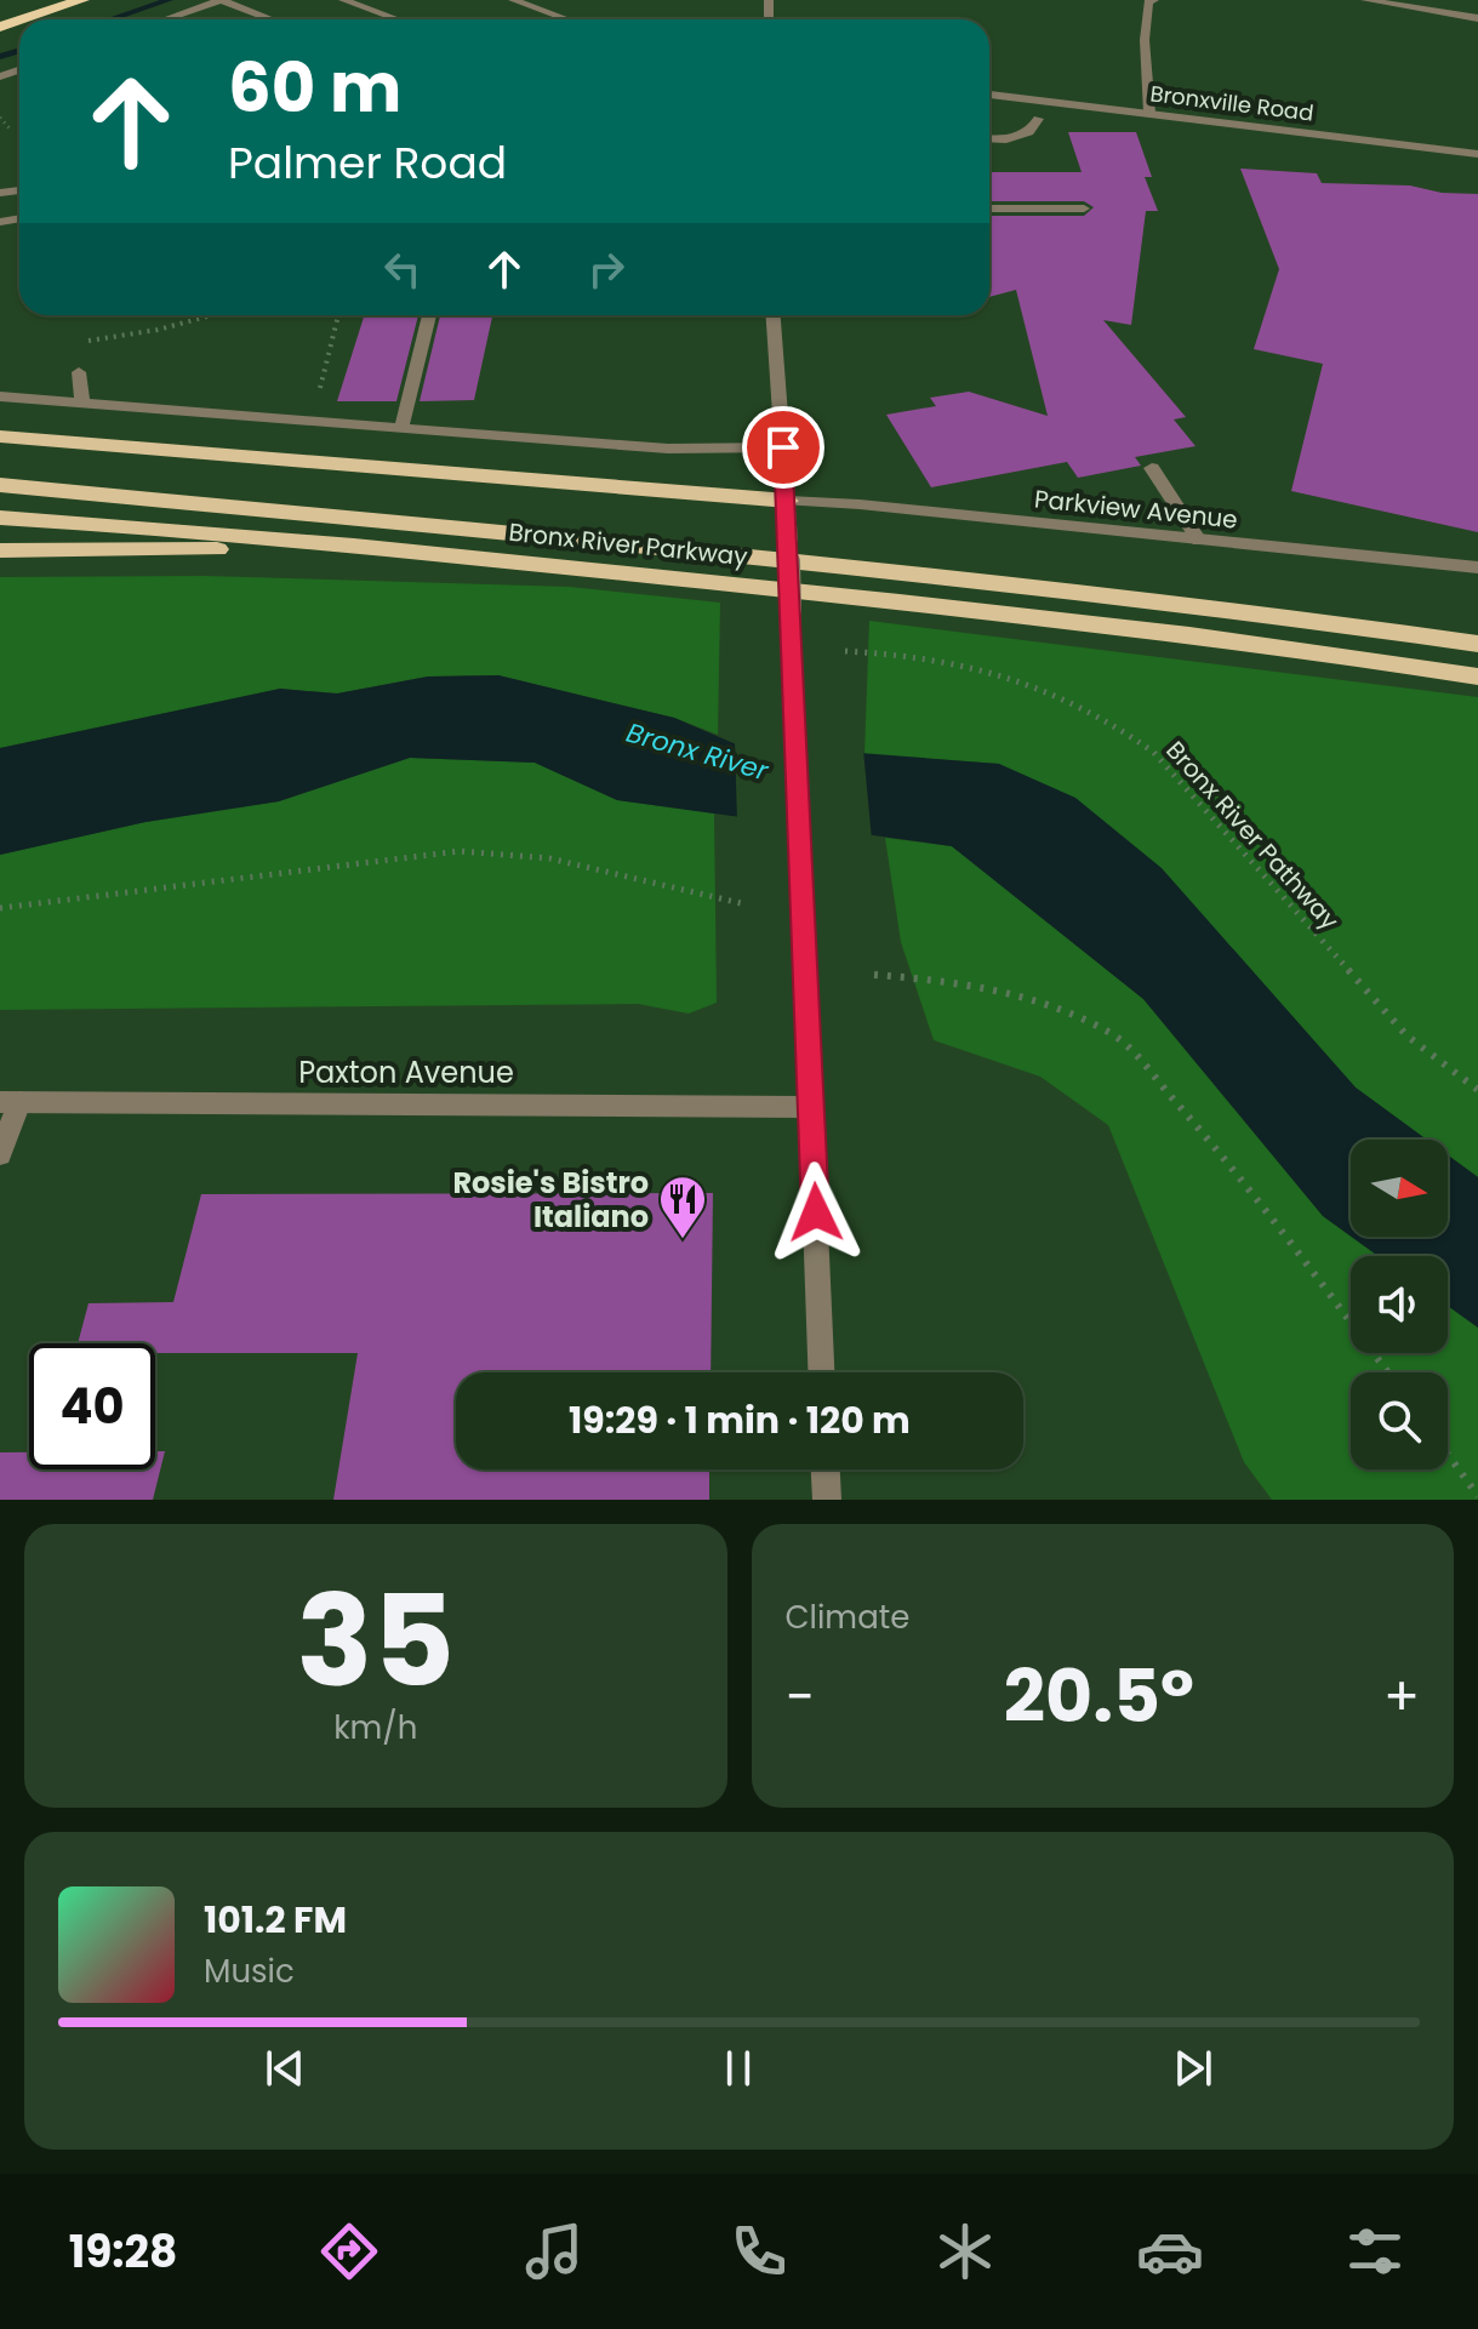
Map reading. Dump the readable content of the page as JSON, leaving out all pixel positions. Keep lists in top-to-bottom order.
{
  "streets": {
    "highway": ["Bronx River Parkway"],
    "street": ["Bronxville Road", "Parkview Avenue", "Paxton Avenue"],
    "path": ["Bronx River Pathway"]
  },
  "water": ["Bronx River"],
  "places": {
    "restaurant": ["Rosie's Bistro Italiano"]
  },
  "north": "right",
  "page": {
    "turn": ["60 m", "Palmer Road"],
    "limit": "40",
    "trip": "19:29 · 1 min · 120 m",
    "tile": [
      ["35", "km/h"],
      "Climate"
    ],
    "heat": ["−", "20.5°", "+"],
    "song": ["101.2 FM", "Music"],
    "tabs": "19:28"
  }
}
